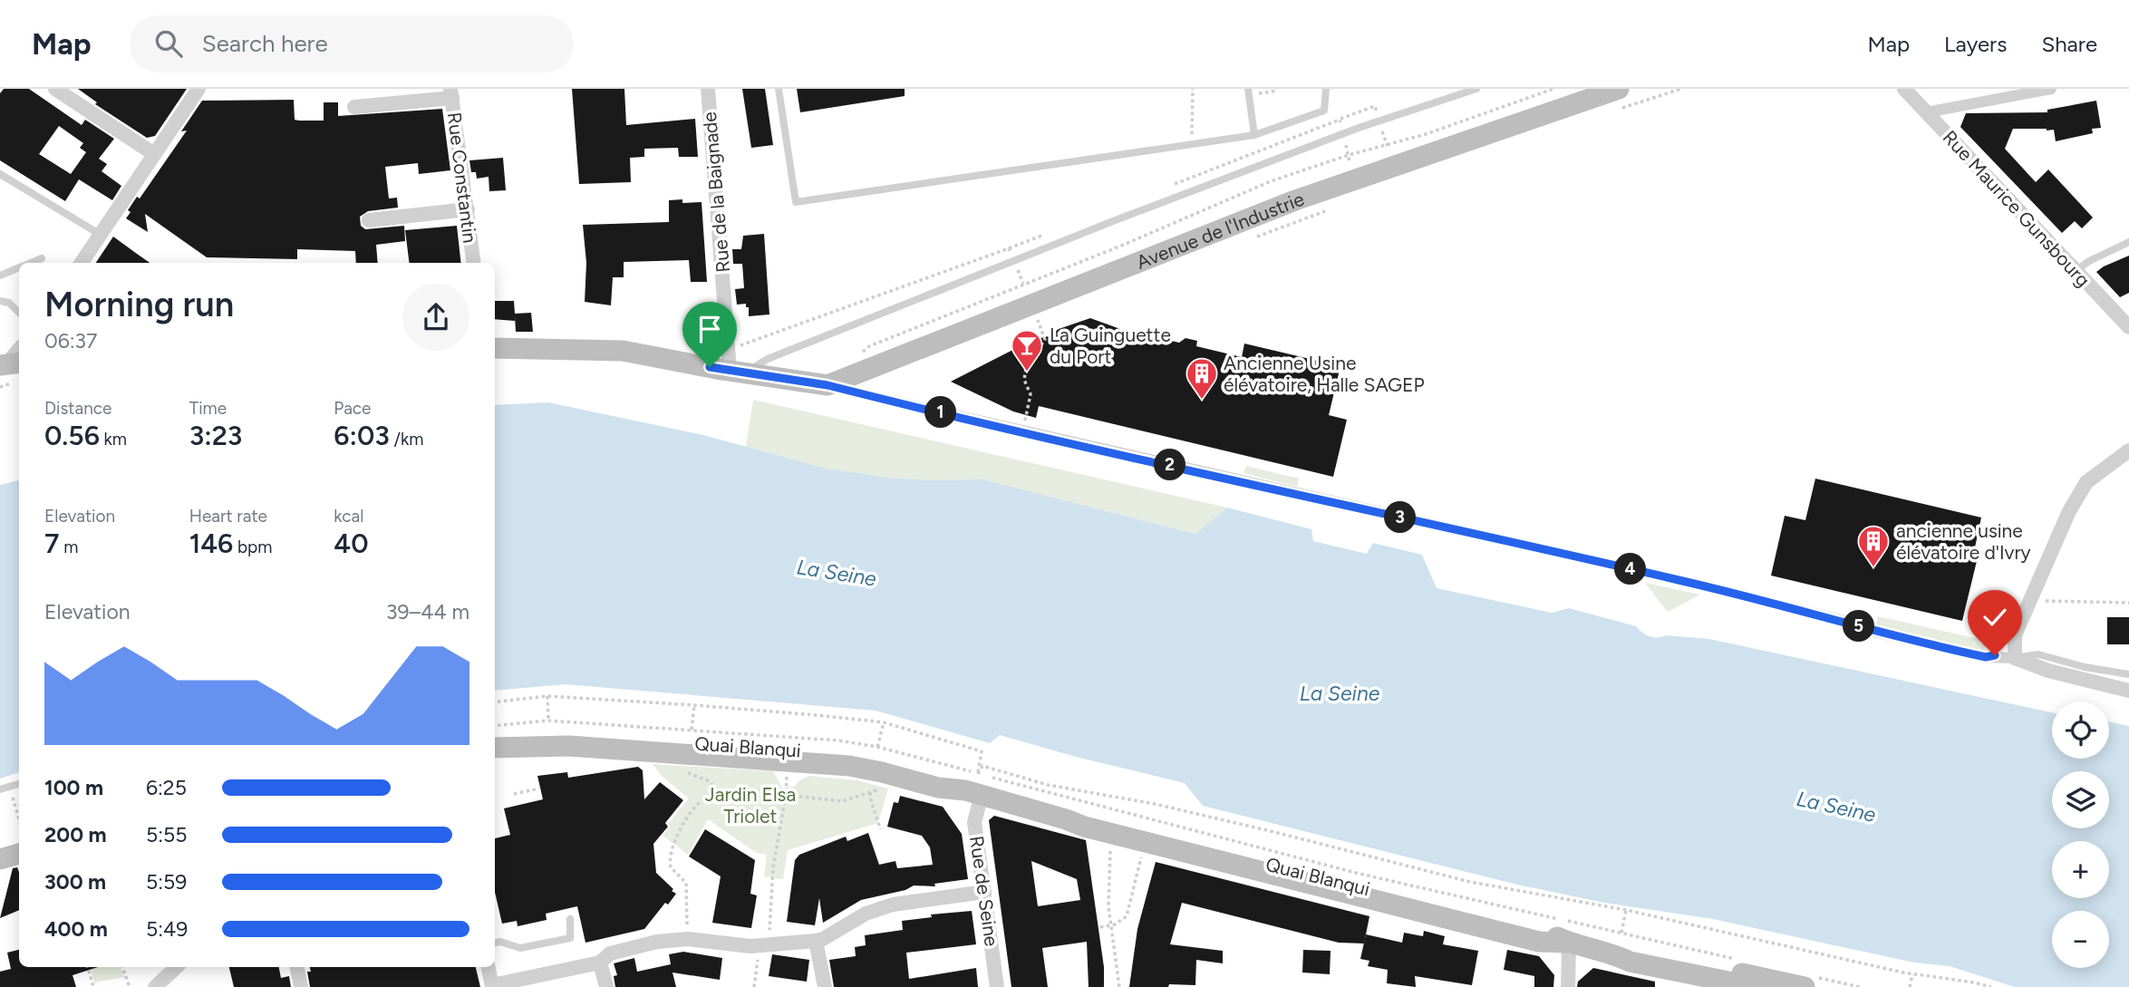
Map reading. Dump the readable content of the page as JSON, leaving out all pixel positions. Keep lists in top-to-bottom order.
{
  "streets": {
    "main road": ["Avenue de l'Industrie", "Quai Blanqui"],
    "street": [
      "Rue Constantin",
      "Rue de la Baignade",
      "Rue Maurice Gunsbourg",
      "Rue de Seine"
    ]
  },
  "crossings": [
    ["Quai Blanqui", "Rue de Seine"]
  ],
  "water": ["La Seine"],
  "parks": ["Jardin Elsa Triolet"],
  "places": {
    "bar": ["La Guinguette du Port"],
    "building": ["Ancienne Usine élévatoire, Halle SAGEP", "ancienne usine élévatoire d'Ivry"]
  },
  "page": {
    "header": "Map",
    "search": "Search here",
    "nav": ["Map", "Layers", "Share"],
    "heading": ["Morning run", "06:37"],
    "stats": [
      ["Distance", "0.56 km"],
      ["Time", "3:23"],
      ["Pace", "6:03 /km"],
      ["Elevation", "7 m"],
      ["Heart rate", "146 bpm"],
      ["kcal", "40"]
    ],
    "pins": [
      "1",
      "2",
      "3",
      "4",
      "5"
    ],
    "chart": ["Elevation", "39–44 m"],
    "map_buttons": ["+", "−"],
    "list": [
      {
        "name": "100 m",
        "note": "6:25"
      },
      {
        "name": "200 m",
        "note": "5:55"
      },
      {
        "name": "300 m",
        "note": "5:59"
      },
      {
        "name": "400 m",
        "note": "5:49"
      }
    ]
  }
}
